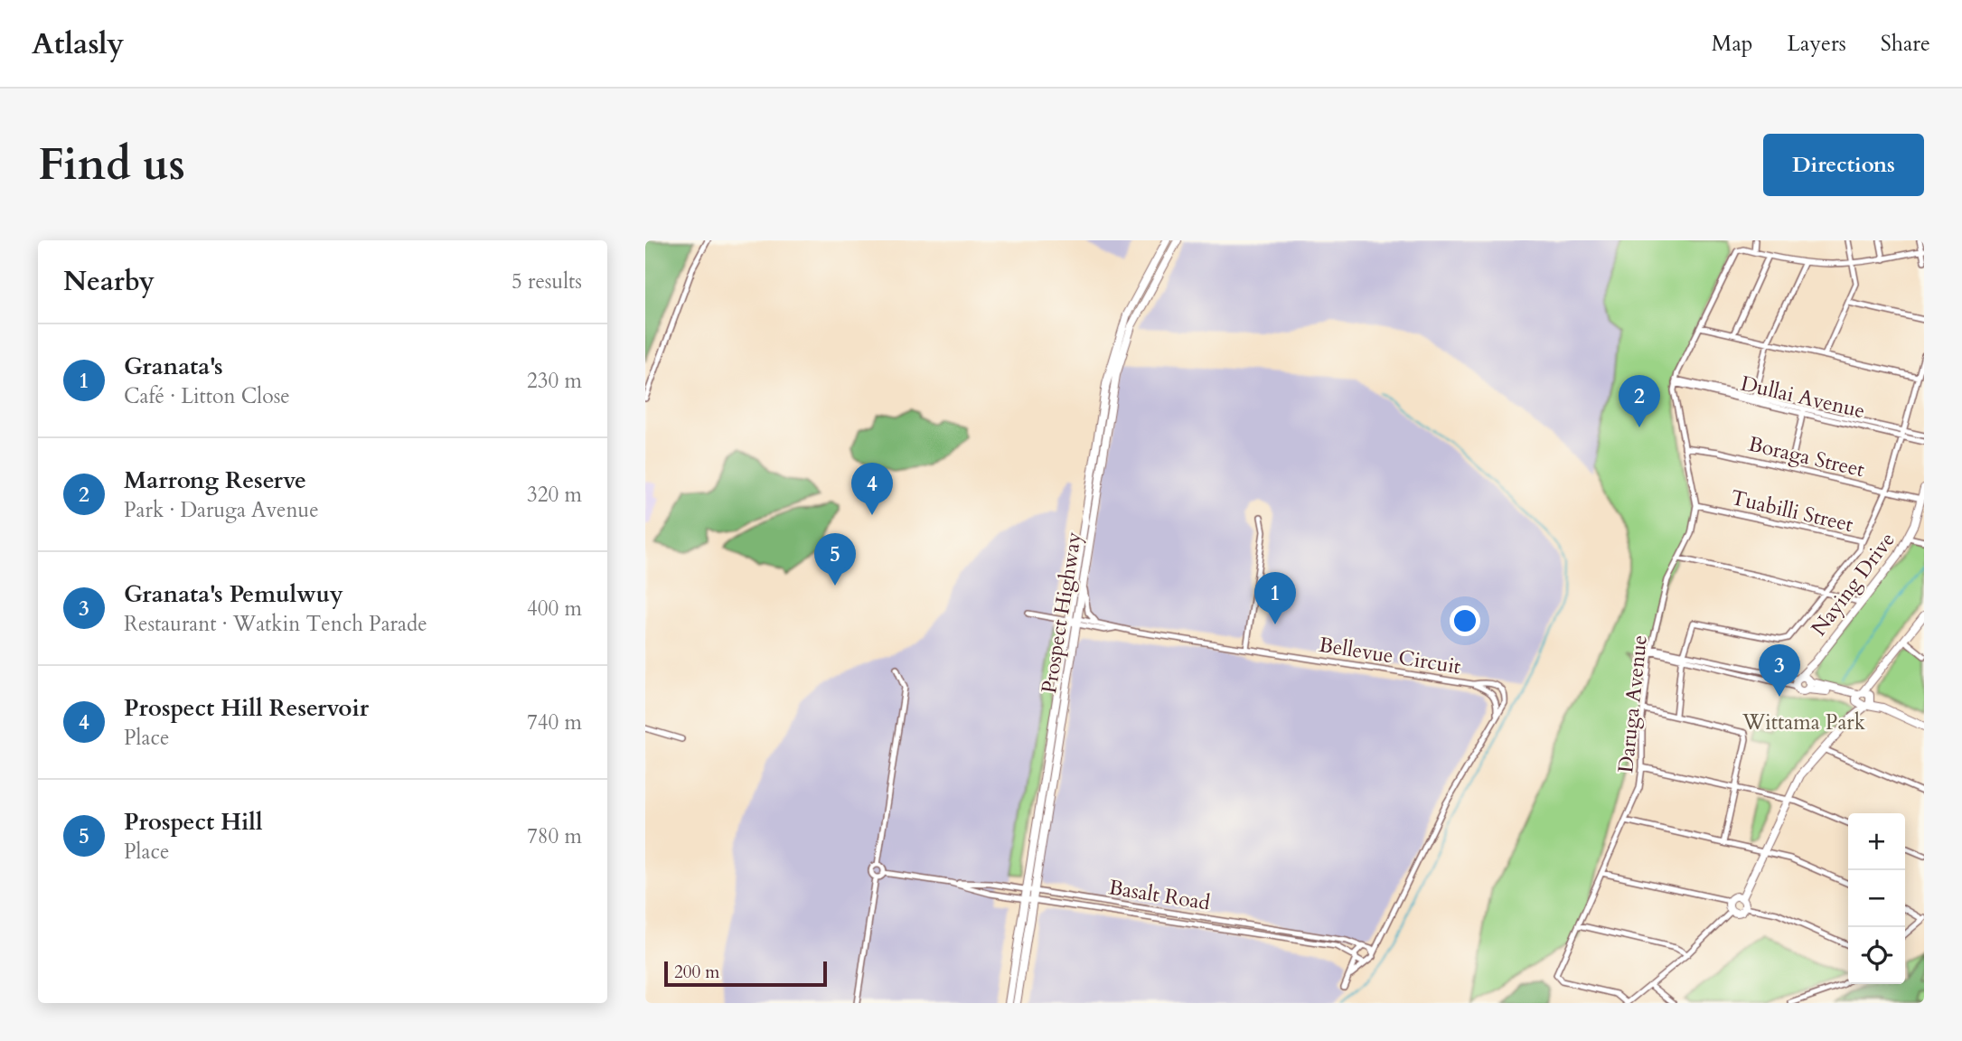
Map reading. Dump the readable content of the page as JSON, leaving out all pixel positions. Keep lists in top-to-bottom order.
{
  "streets": {
    "main road": ["Naying Drive", "Prospect Highway"],
    "street": [
      "Dullai Avenue",
      "Boraga Street",
      "Tuabilli Street",
      "Bellevue Circuit",
      "Daruga Avenue",
      "Basalt Road"
    ]
  },
  "crossings": [
    ["Dullai Avenue", "Tuabilli Street"],
    ["Dullai Avenue", "Daruga Avenue"],
    ["Boraga Street", "Tuabilli Street"],
    ["Boraga Street", "Naying Drive"],
    ["Boraga Street", "Daruga Avenue"],
    ["Tuabilli Street", "Daruga Avenue"],
    ["Prospect Highway", "Bellevue Circuit"],
    ["Prospect Highway", "Basalt Road"],
    ["Bellevue Circuit", "Basalt Road"]
  ],
  "parks": ["Wittama Park"],
  "scale_bar": "200 m",
  "page": {
    "header": "Atlasly",
    "nav": ["Map", "Layers", "Share"],
    "buttons": "Directions",
    "title": "Find us",
    "heading": ["Nearby", "5 results"],
    "list": [
      {
        "mark": "1",
        "name": "Granata's",
        "note": "Café · Litton Close",
        "value": "230 m"
      },
      {
        "mark": "2",
        "name": "Marrong Reserve",
        "note": "Park · Daruga Avenue",
        "value": "320 m"
      },
      {
        "mark": "3",
        "name": "Granata's Pemulwuy",
        "note": "Restaurant · Watkin Tench Parade",
        "value": "400 m"
      },
      {
        "mark": "4",
        "name": "Prospect Hill Reservoir",
        "note": "Place",
        "value": "740 m"
      },
      {
        "mark": "5",
        "name": "Prospect Hill",
        "note": "Place",
        "value": "780 m"
      }
    ],
    "pins": [
      "2",
      "4",
      "5",
      "1",
      "3"
    ],
    "map_buttons": ["+", "−"],
    "scale": "200 m"
  }
}
